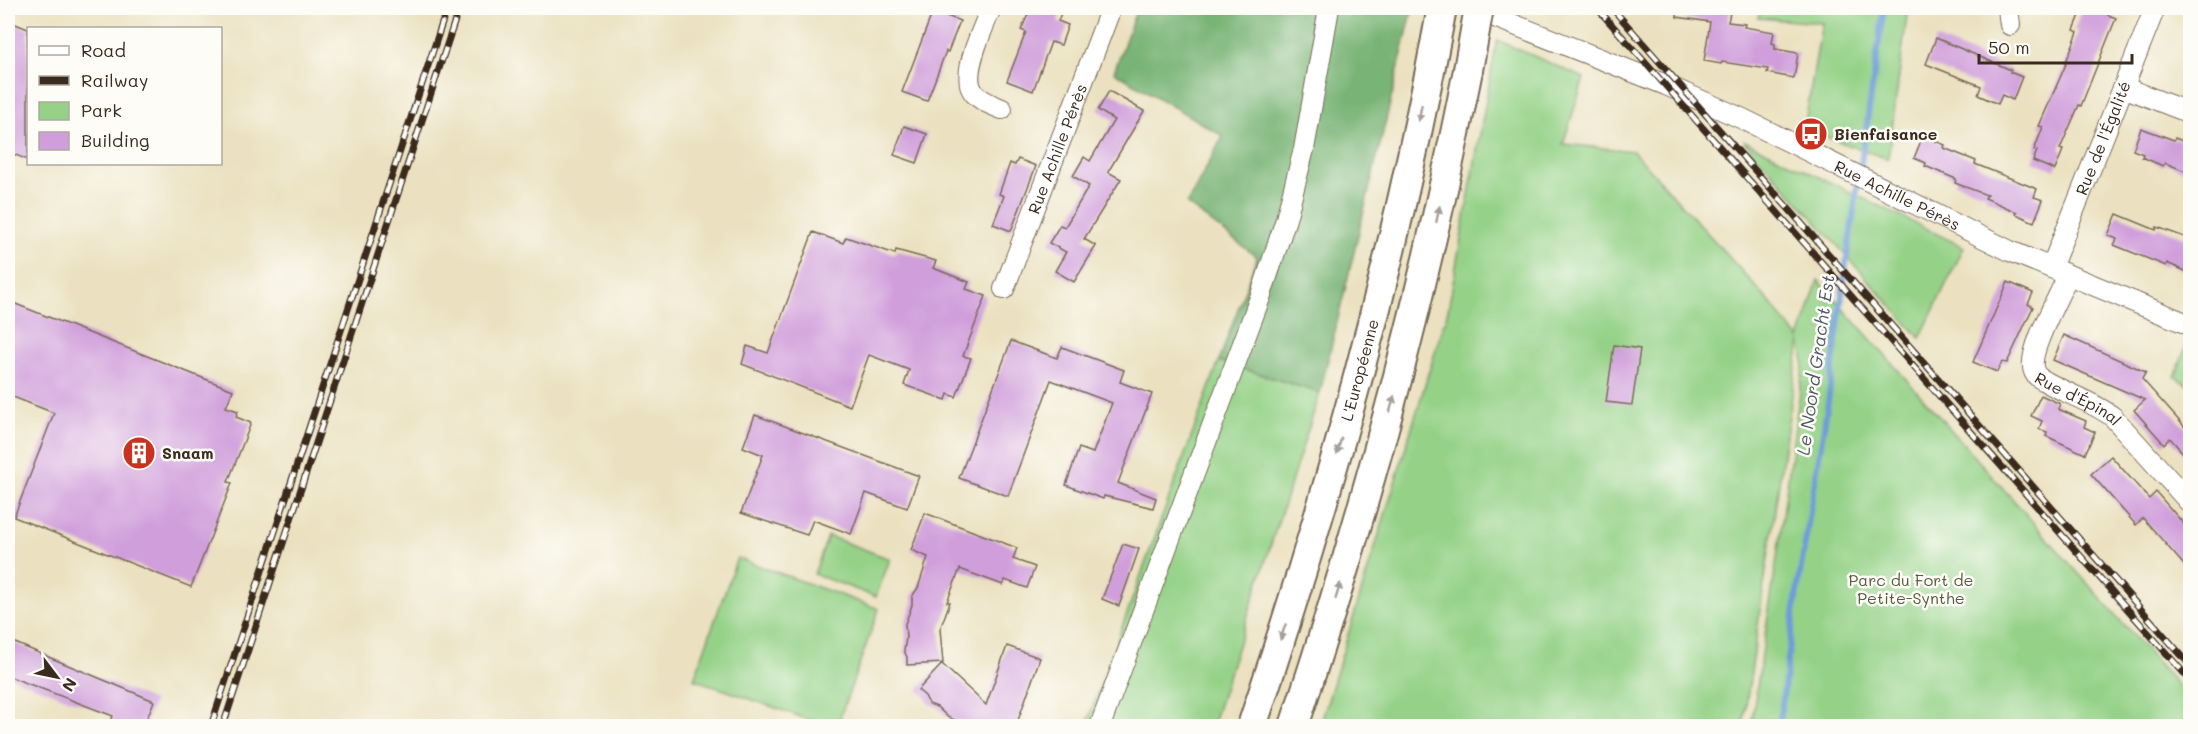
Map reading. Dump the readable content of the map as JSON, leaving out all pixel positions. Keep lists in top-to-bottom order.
{
  "streets": {
    "highway": ["L'Européenne"],
    "street": ["Rue de l'Égalité", "Rue Achille Pérès", "Rue d'Épinal"]
  },
  "crossings": [
    ["Rue de l'Égalité", "Rue Achille Pérès"],
    ["Rue de l'Égalité", "Rue d'Épinal"],
    ["Rue Achille Pérès", "Rue d'Épinal"]
  ],
  "water": ["Le Noord Gracht Est"],
  "parks": ["Parc du Fort de Petite-Synthe"],
  "places": {
    "bus stop": ["Bienfaisance"],
    "building": ["Snaam"]
  },
  "legend": [
    "Road",
    "Railway",
    "Park",
    "Building"
  ],
  "scale_bar": "50 m",
  "north": "bottom right"
}
